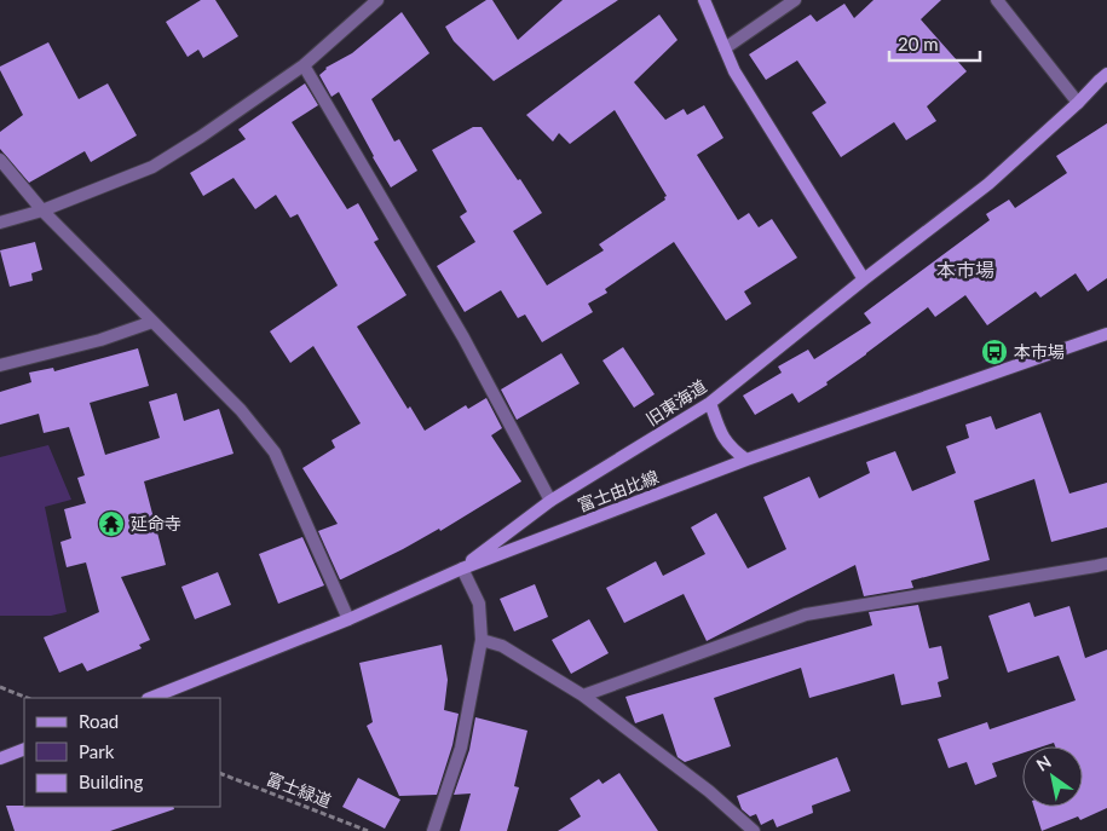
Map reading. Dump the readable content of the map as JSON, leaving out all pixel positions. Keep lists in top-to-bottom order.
{
  "streets": {
    "street": ["旧東海道", "富士由比線"],
    "path": ["富士緑道"]
  },
  "crossings": [
    ["旧東海道", "富士由比線"]
  ],
  "districts": ["本市場"],
  "places": {
    "bus stop": ["本市場"],
    "temple": ["延命寺"]
  },
  "legend": ["Road", "Park", "Building"],
  "scale_bar": "20 m",
  "north": "top left"
}
